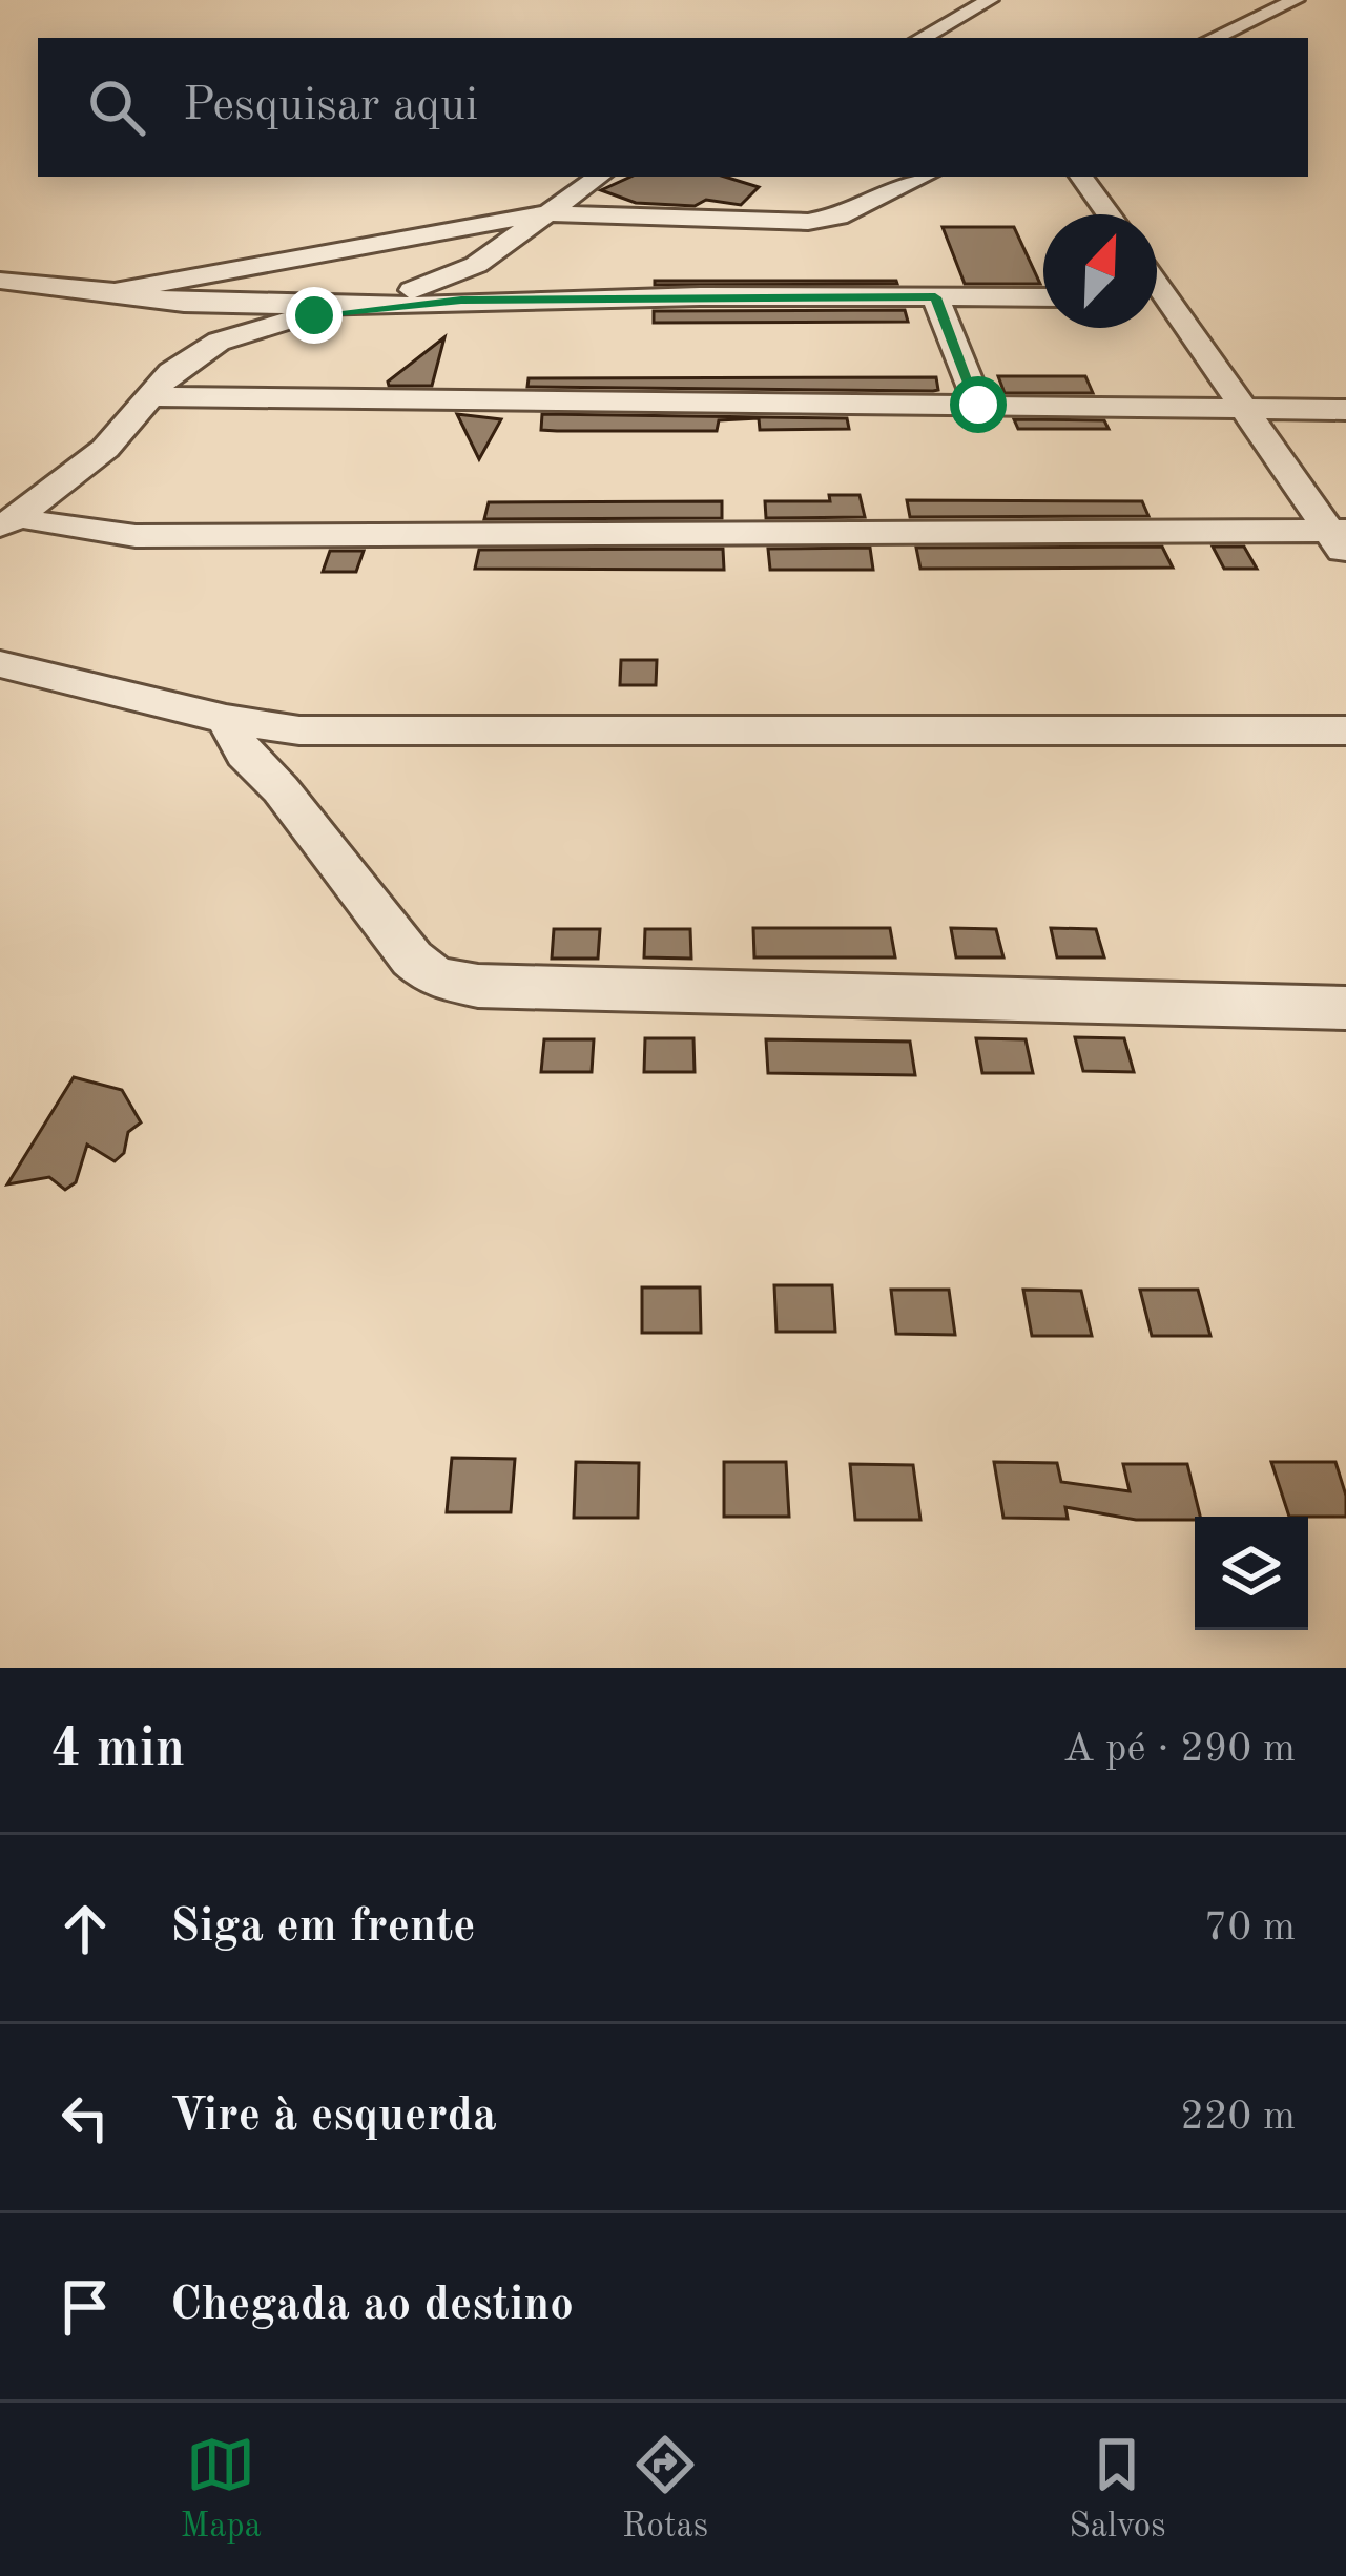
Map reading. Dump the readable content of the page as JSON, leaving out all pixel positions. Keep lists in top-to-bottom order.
{
  "north": "top right",
  "page": {
    "search": "Pesquisar aqui",
    "heading": ["4 min", "A pé · 290 m"],
    "list": [
      ["Siga em frente", "70 m"],
      ["Vire à esquerda", "220 m"],
      "Chegada ao destino"
    ],
    "nav": ["Mapa", "Rotas", "Salvos"]
  }
}
